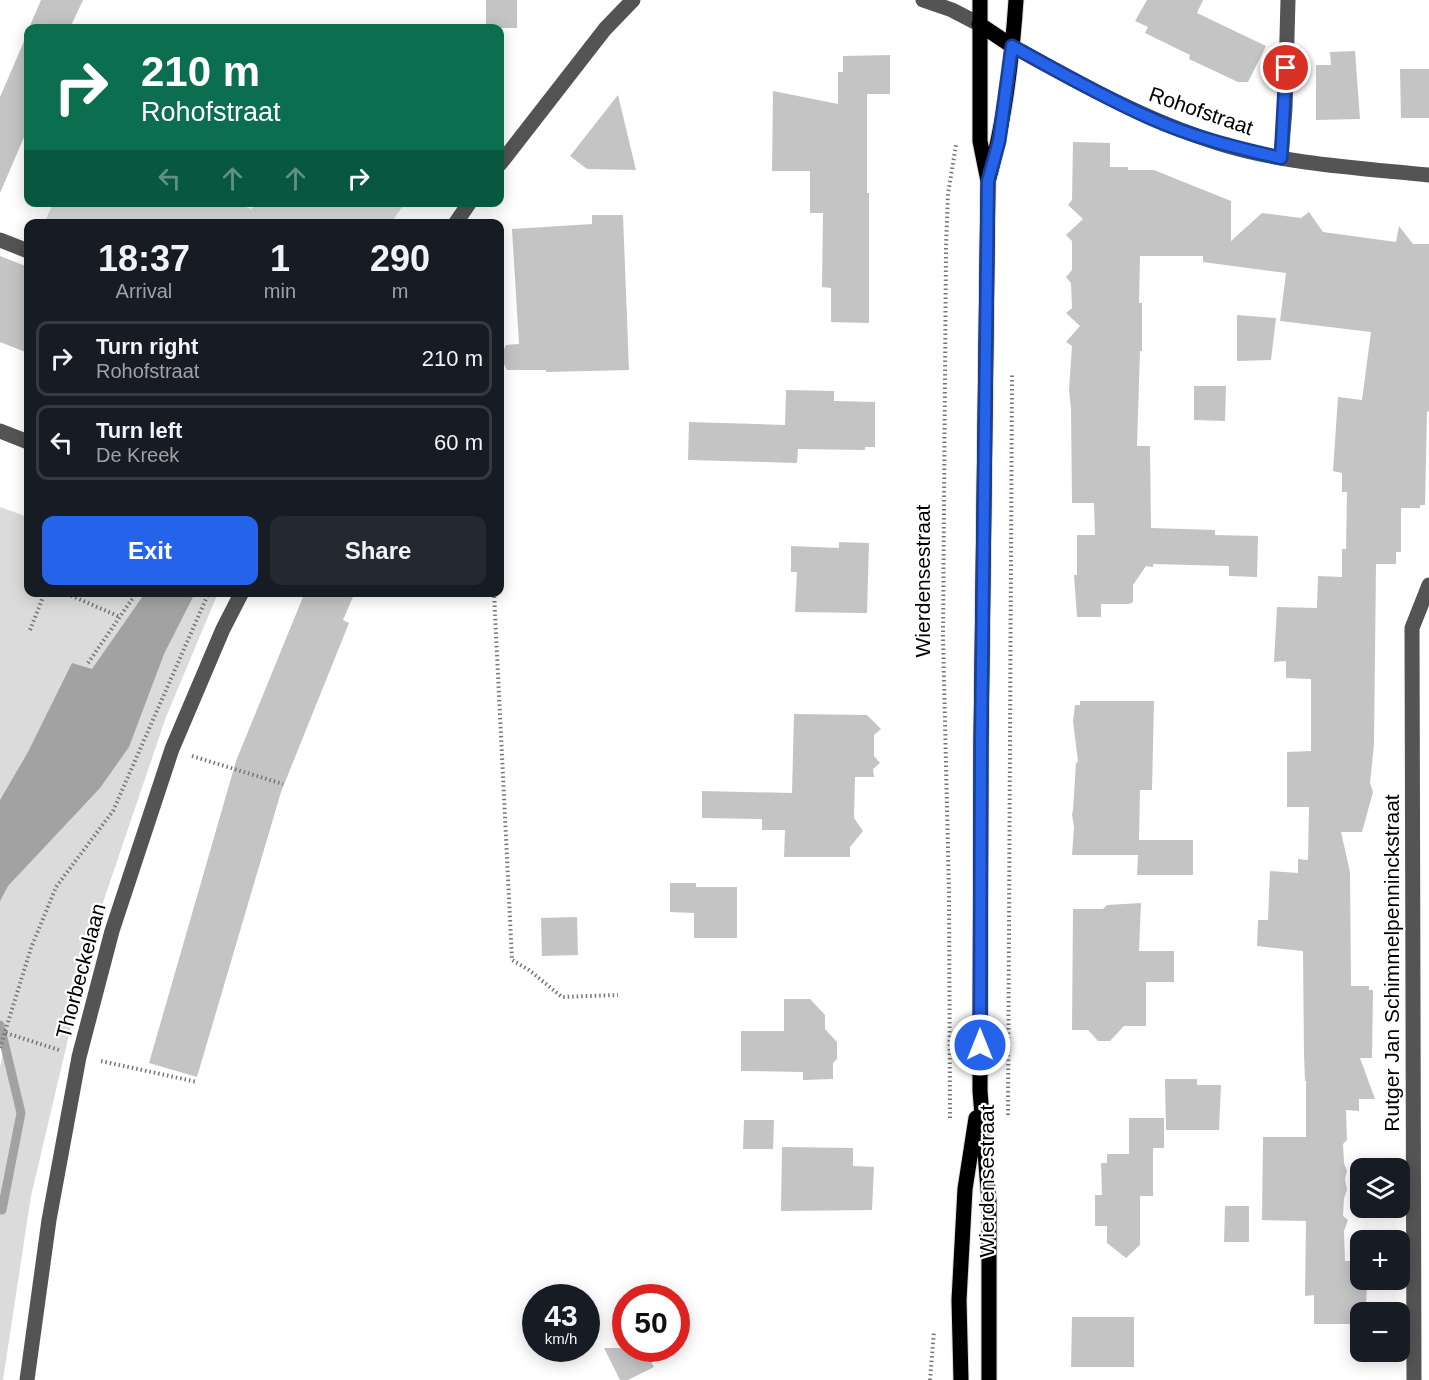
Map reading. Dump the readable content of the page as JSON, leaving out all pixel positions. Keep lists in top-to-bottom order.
{
  "streets": {
    "main road": ["Rohofstraat", "Wierdensestraat"],
    "street": ["Rutger Jan Schimmelpenninckstraat", "Thorbeckelaan"]
  },
  "crossings": [
    ["Rohofstraat", "Wierdensestraat"]
  ],
  "page": {
    "turn": ["210 m", "Rohofstraat"],
    "eta": [
      "18:37",
      "Arrival",
      "1",
      "min",
      "290",
      "m"
    ],
    "list": [
      {
        "name": "Turn right",
        "note": "Rohofstraat",
        "value": "210 m"
      },
      {
        "name": "Turn left",
        "note": "De Kreek",
        "value": "60 m"
      }
    ],
    "buttons": ["Exit", "Share"],
    "map_buttons": ["+", "−"],
    "speed": "43 km/h",
    "limit": "50"
  }
}
